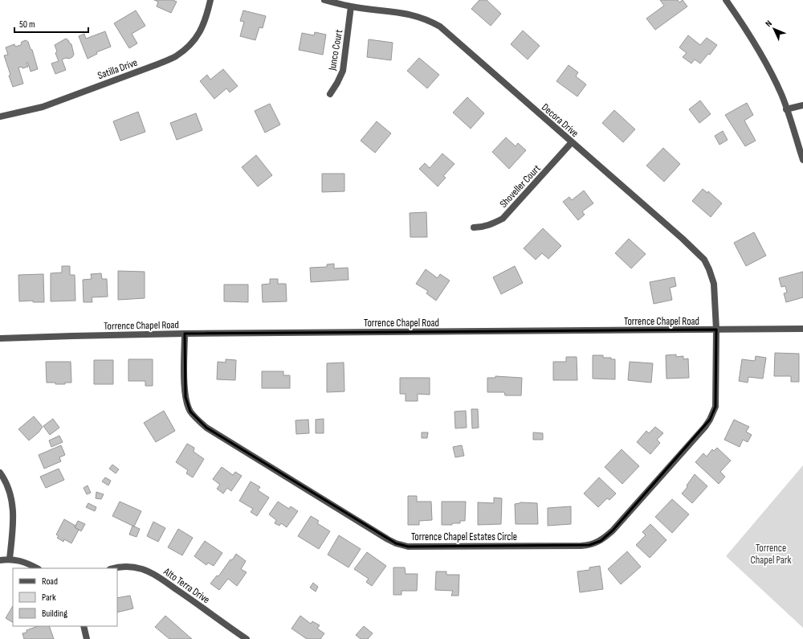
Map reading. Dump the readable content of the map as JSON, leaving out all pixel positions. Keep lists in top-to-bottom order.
{
  "streets": {
    "street": [
      "Junco Court",
      "Satilla Drive",
      "Decora Drive",
      "Shoveller Court",
      "Torrence Chapel Road",
      "Torrence Chapel Estates Circle",
      "Alto Terra Drive"
    ]
  },
  "crossings": [
    ["Junco Court", "Decora Drive"],
    ["Decora Drive", "Shoveller Court"],
    ["Decora Drive", "Torrence Chapel Road"],
    ["Decora Drive", "Torrence Chapel Estates Circle"],
    ["Torrence Chapel Road", "Torrence Chapel Estates Circle"]
  ],
  "parks": ["Torrence Chapel Park"],
  "legend": ["Road", "Park", "Building"],
  "scale_bar": "50 m",
  "north": "top left"
}
